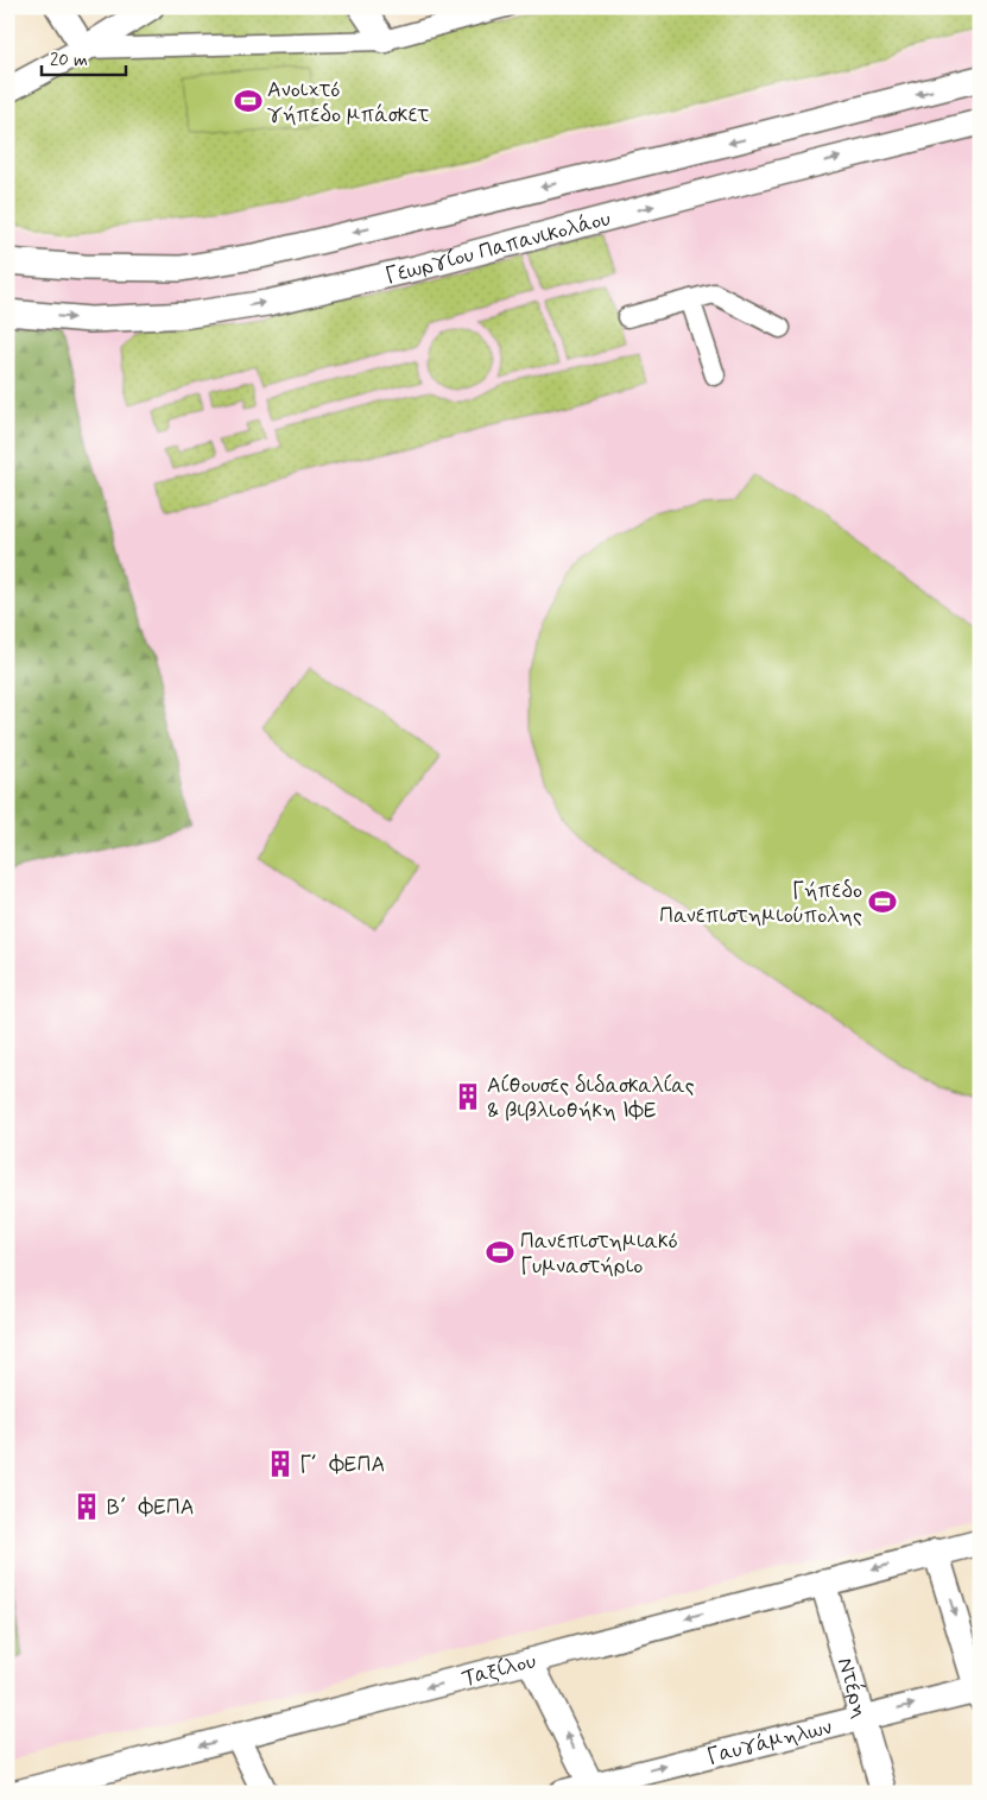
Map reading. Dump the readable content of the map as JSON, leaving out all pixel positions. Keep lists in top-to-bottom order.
{
  "streets": {
    "street": [
      "Γεωργίου Παπανικολάου",
      "Ταξίλου",
      "Ντέρη",
      "Γαυγάμηλων"
    ]
  },
  "crossings": [
    ["Ταξίλου", "Ντέρη"],
    ["Ντέρη", "Γαυγάμηλων"]
  ],
  "one_way": ["Ταξίλου", "Γαυγάμηλων"],
  "places": {
    "sports": ["Ανοιχτό γήπεδο μπάσκετ", "Γήπεδο Πανεπιστημιούπολης", "Πανεπιστημιακό Γυμναστήριο"],
    "building": ["Αίθουσες διδασκαλίας & βιβλιοθήκη ΙΦΕ", "Γ΄ ΦΕΠΑ", "Β΄ ΦΕΠΑ"]
  },
  "scale_bar": "20 m"
}
